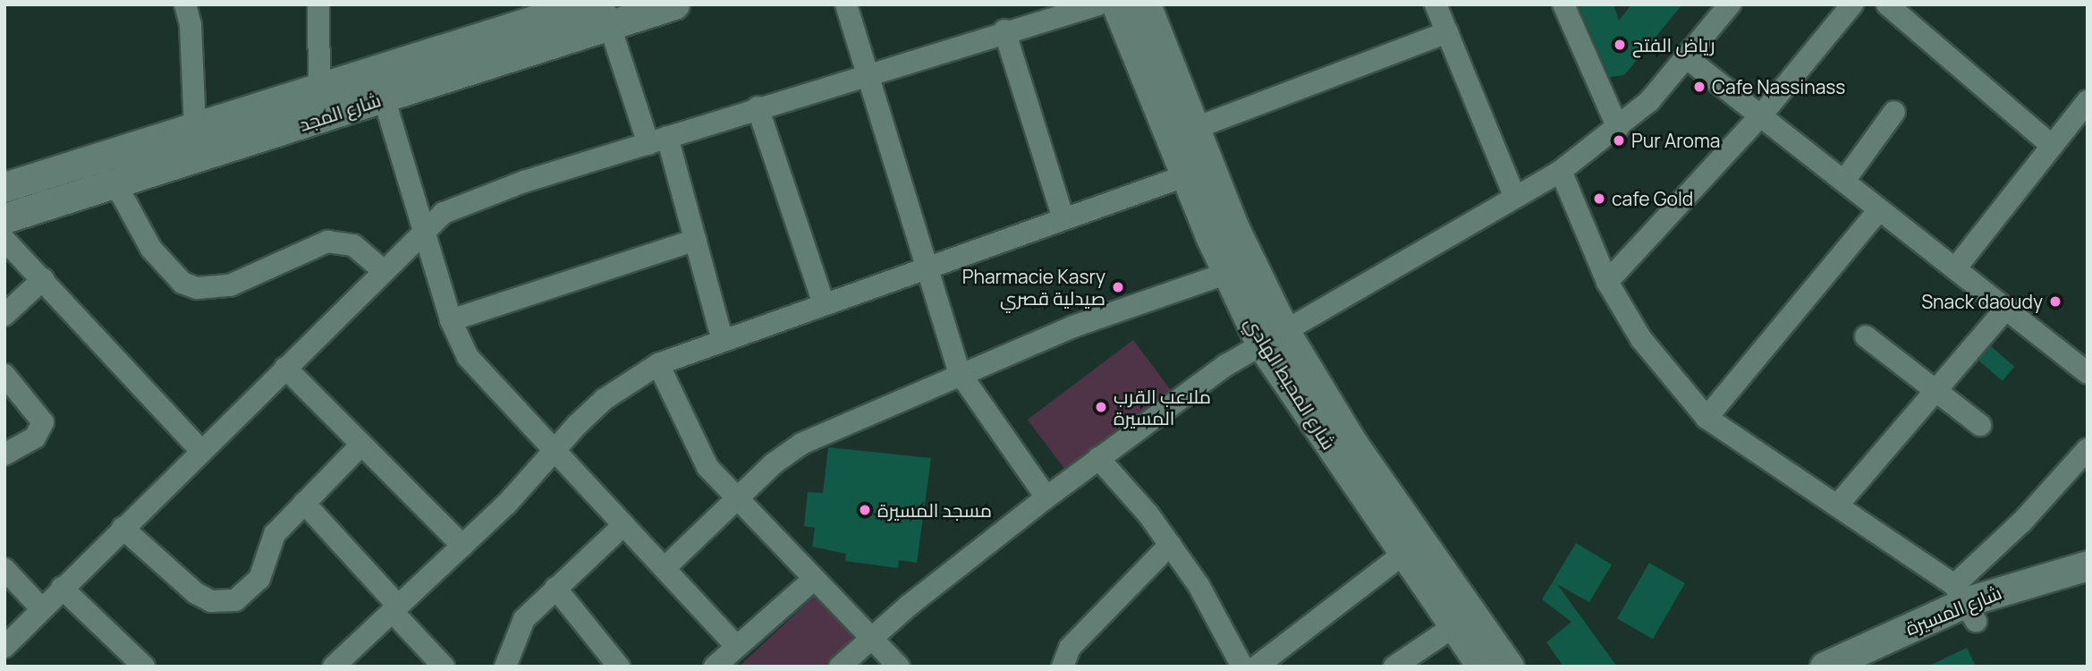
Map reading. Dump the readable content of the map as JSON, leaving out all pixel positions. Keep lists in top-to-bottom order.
{
  "streets": {
    "street": ["شارع المجد", "شارع المحيط الهادي", "شارع المسيرة"]
  },
  "places": [
    "رياض الفتح",
    "Cafe Nassinass",
    "Pur Aroma",
    "cafe Gold",
    "Pharmacie Kasry صيدلية قصري",
    "Snack daoudy",
    "ملاعب القرب المسيرة",
    "مسجد المسيرة"
  ]
}
